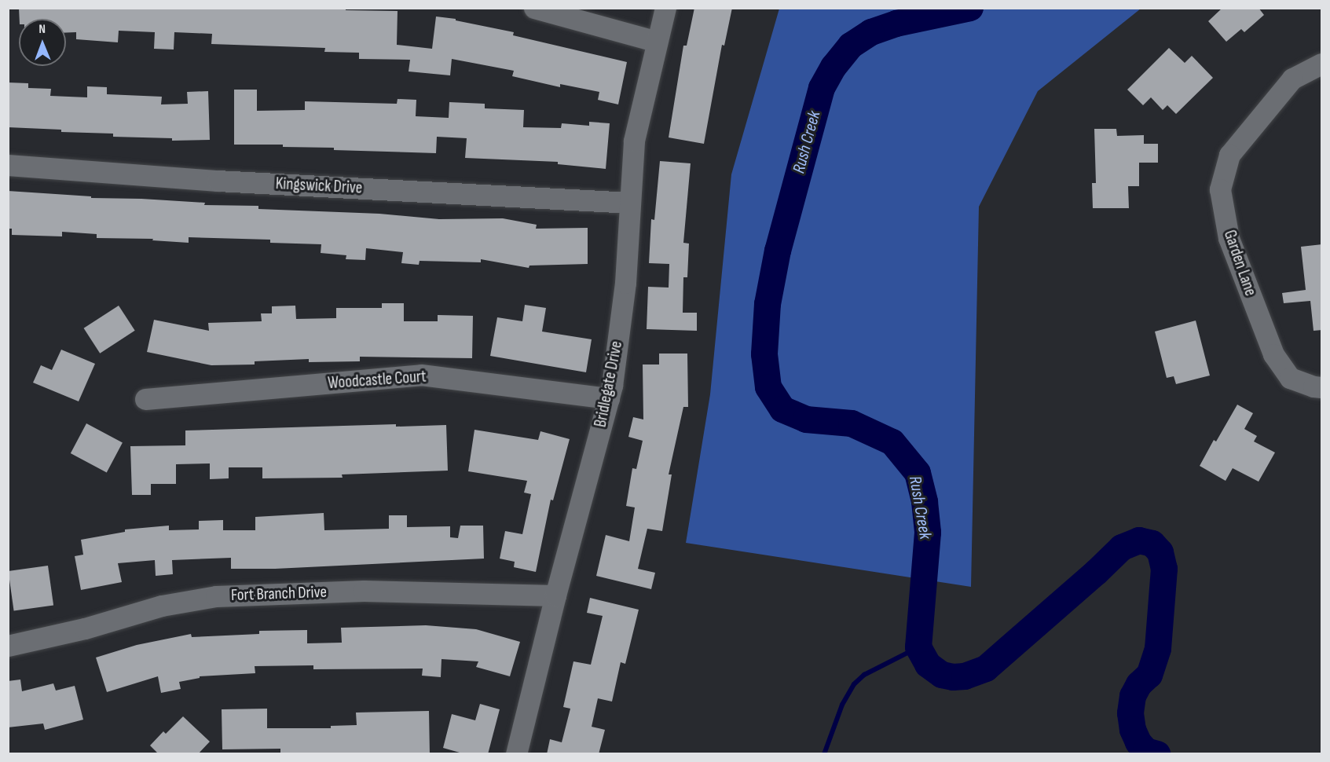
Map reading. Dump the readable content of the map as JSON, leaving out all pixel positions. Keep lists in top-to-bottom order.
{
  "streets": {
    "street": [
      "Kingswick Drive",
      "Garden Lane",
      "Woodcastle Court",
      "Bridlegate Drive",
      "Fort Branch Drive"
    ]
  },
  "crossings": [
    ["Kingswick Drive", "Bridlegate Drive"],
    ["Woodcastle Court", "Bridlegate Drive"],
    ["Bridlegate Drive", "Fort Branch Drive"]
  ],
  "water": ["Rush Creek"],
  "north": "top"
}
